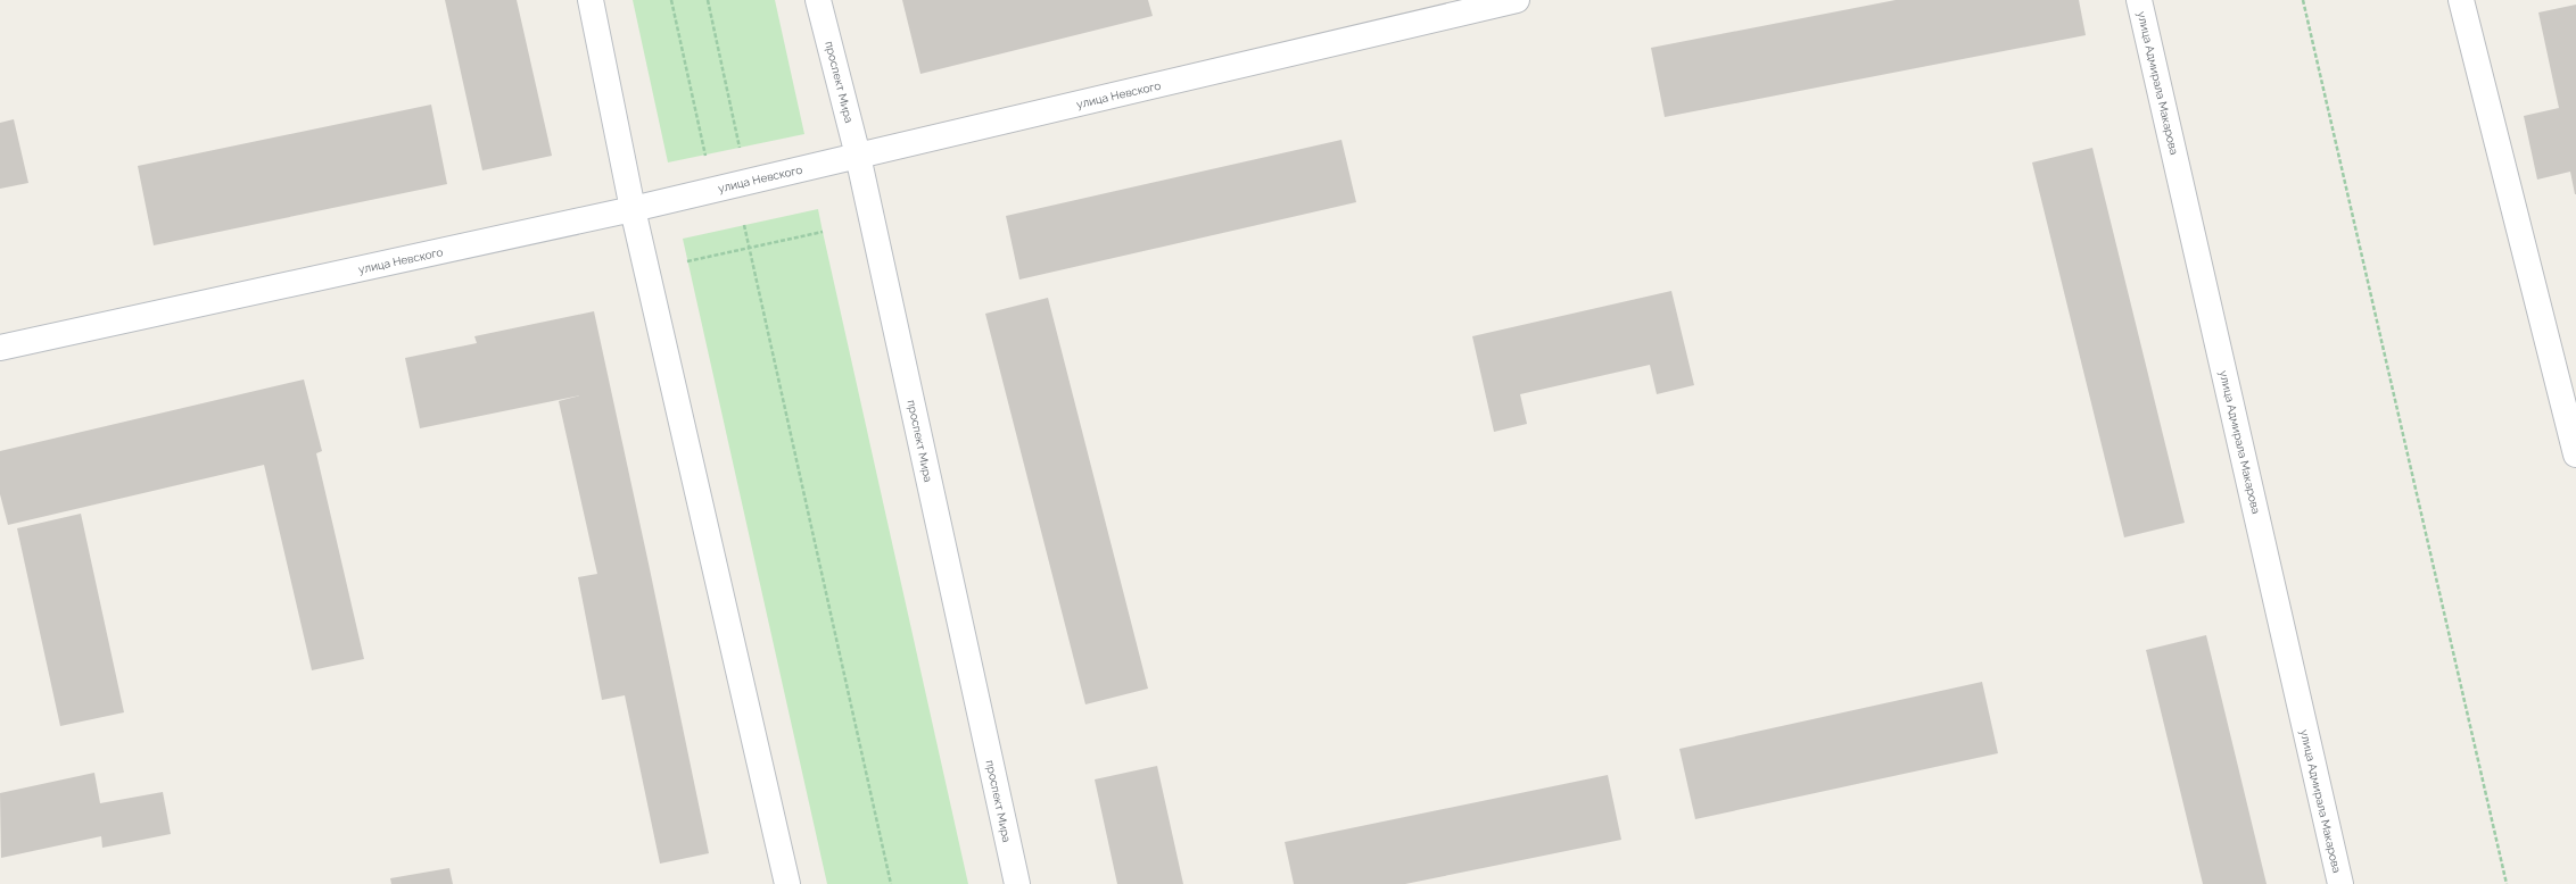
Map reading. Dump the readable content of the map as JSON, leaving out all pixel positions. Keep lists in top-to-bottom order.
{
  "streets": {
    "main road": ["проспект Мира", "улица Адмирала Макарова", "улица Невского"]
  },
  "crossings": [
    ["проспект Мира", "улица Невского"]
  ]
}
